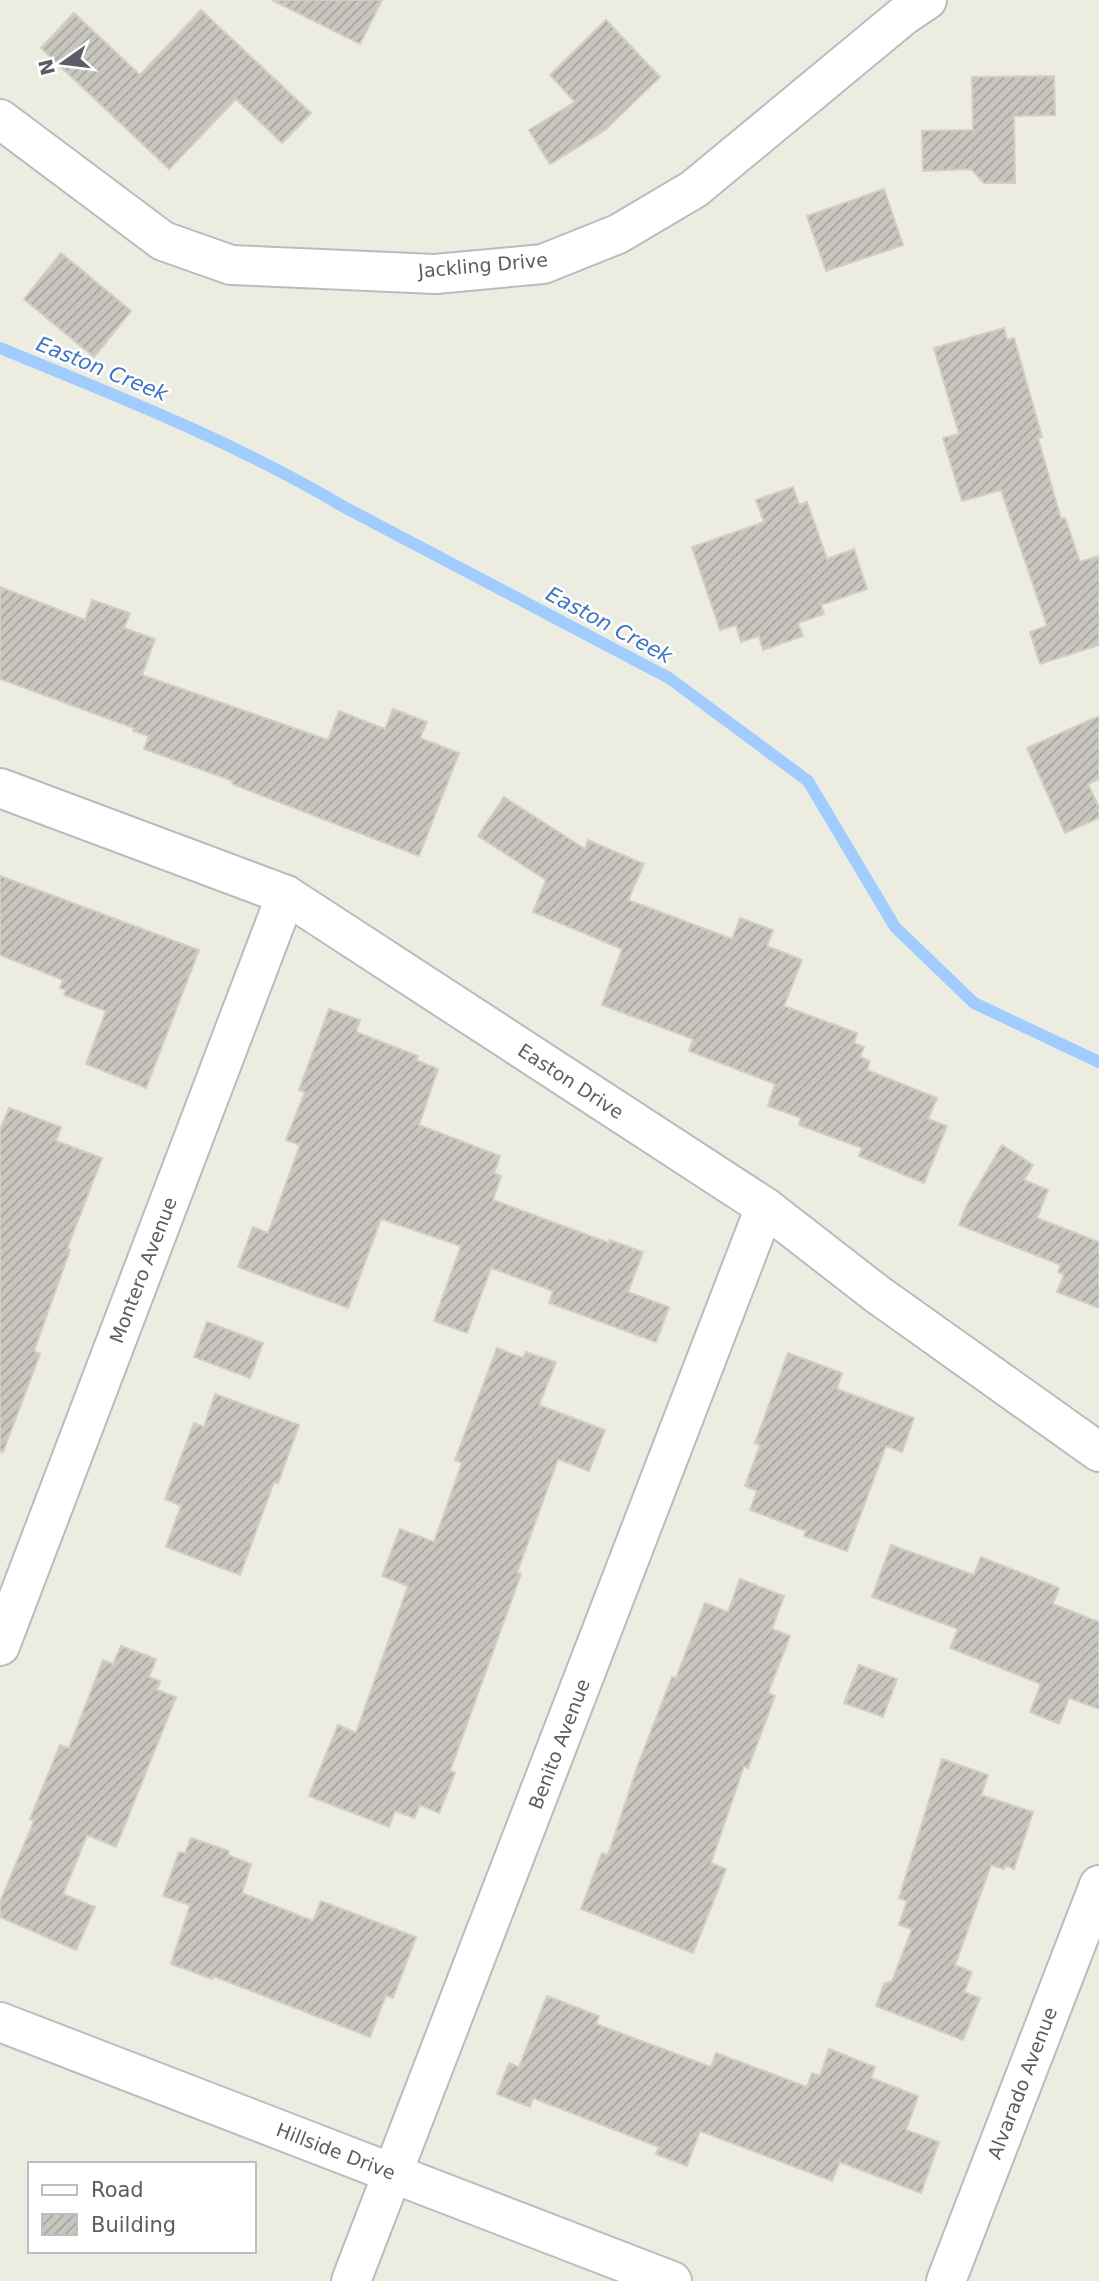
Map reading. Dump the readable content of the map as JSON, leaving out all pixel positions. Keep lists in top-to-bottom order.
{
  "streets": {
    "street": [
      "Jackling Drive",
      "Easton Drive",
      "Montero Avenue",
      "Benito Avenue",
      "Alvarado Avenue",
      "Hillside Drive"
    ]
  },
  "crossings": [
    ["Easton Drive", "Montero Avenue"],
    ["Easton Drive", "Benito Avenue"],
    ["Benito Avenue", "Hillside Drive"]
  ],
  "water": ["Easton Creek"],
  "legend": ["Road", "Building"],
  "north": "left"
}
